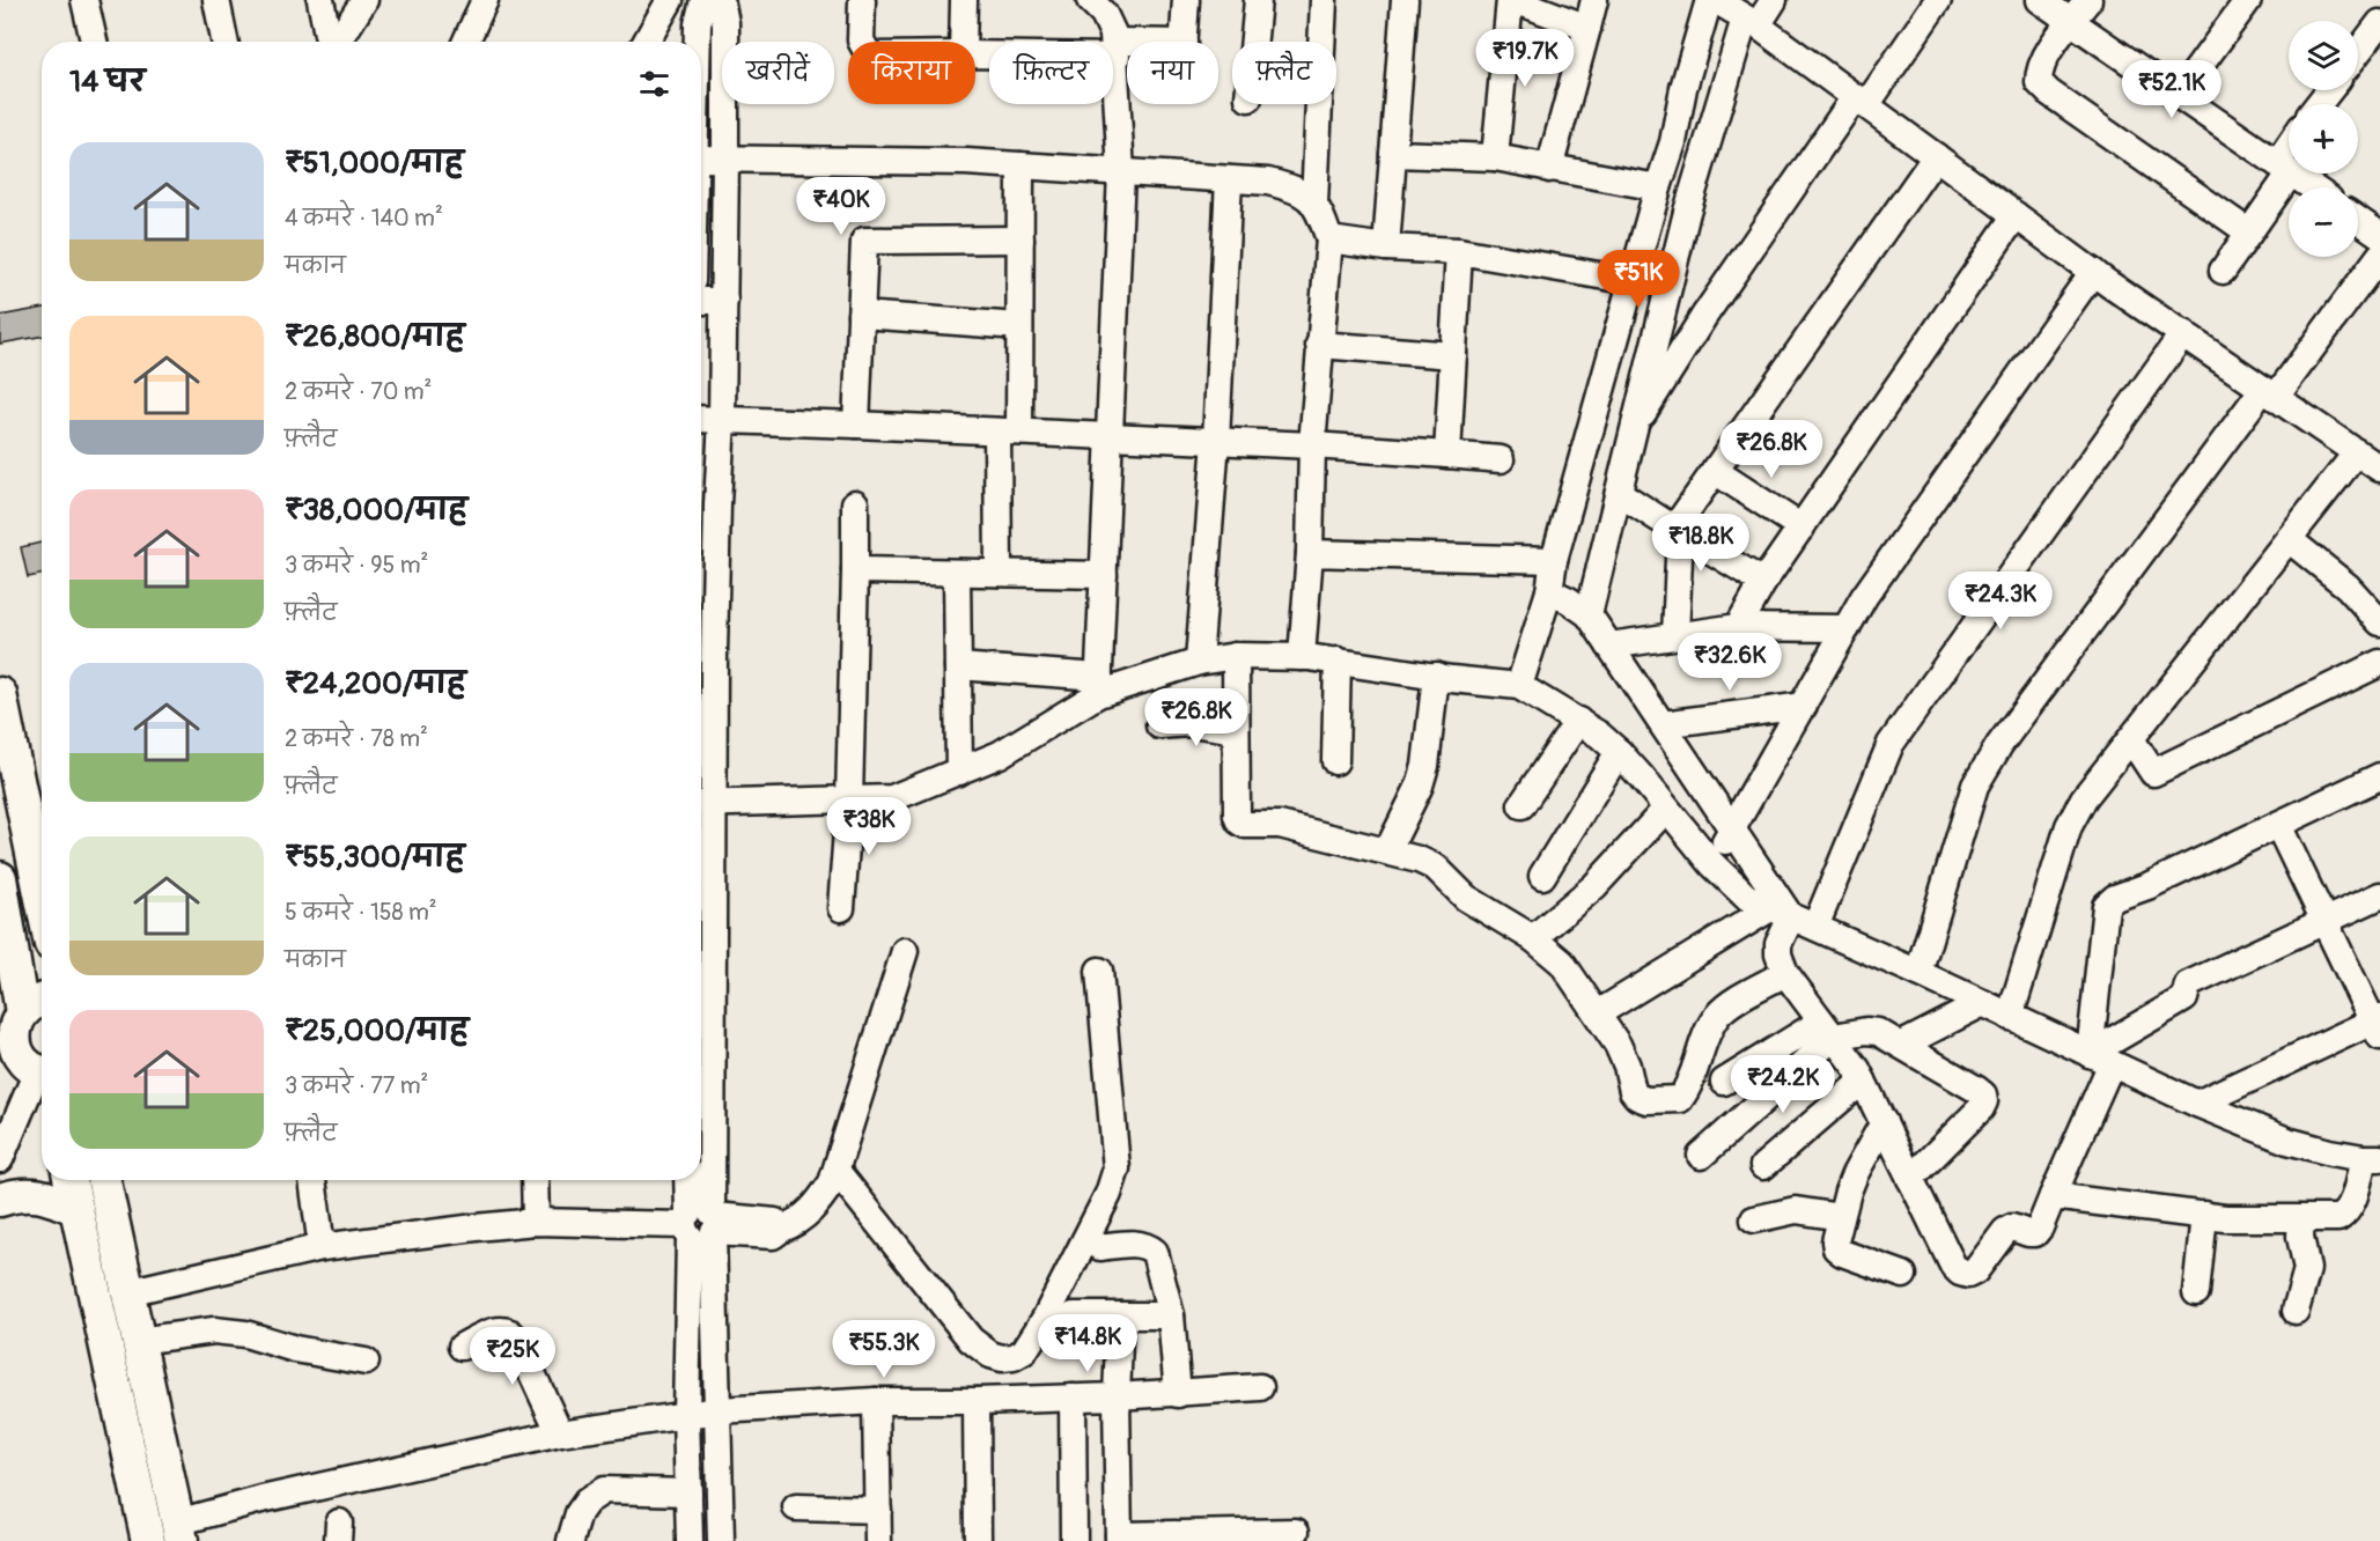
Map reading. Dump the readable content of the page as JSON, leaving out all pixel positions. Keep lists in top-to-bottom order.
{
  "page": {
    "map_buttons": ["+", "−"],
    "price": [
      "₹19.7K",
      "₹52.1K",
      "₹40K",
      "₹51K",
      "₹26.8K",
      "₹18.8K",
      "₹24.3K",
      "₹32.6K",
      "₹26.8K",
      "₹38K",
      "₹24.2K",
      "₹14.8K",
      "₹55.3K",
      "₹25K"
    ],
    "chip": [
      "खरीदें",
      "किराया",
      "फ़िल्टर",
      "नया",
      "फ़्लैट"
    ],
    "heading": "14 घर",
    "list": [
      {
        "name": "₹51,000/माह",
        "note": "4 कमरे · 140 m² · मकान"
      },
      {
        "name": "₹26,800/माह",
        "note": "2 कमरे · 70 m² · फ़्लैट"
      },
      {
        "name": "₹38,000/माह",
        "note": "3 कमरे · 95 m² · फ़्लैट"
      },
      {
        "name": "₹24,200/माह",
        "note": "2 कमरे · 78 m² · फ़्लैट"
      },
      {
        "name": "₹55,300/माह",
        "note": "5 कमरे · 158 m² · मकान"
      },
      {
        "name": "₹25,000/माह",
        "note": "3 कमरे · 77 m² · फ़्लैट"
      }
    ]
  }
}
